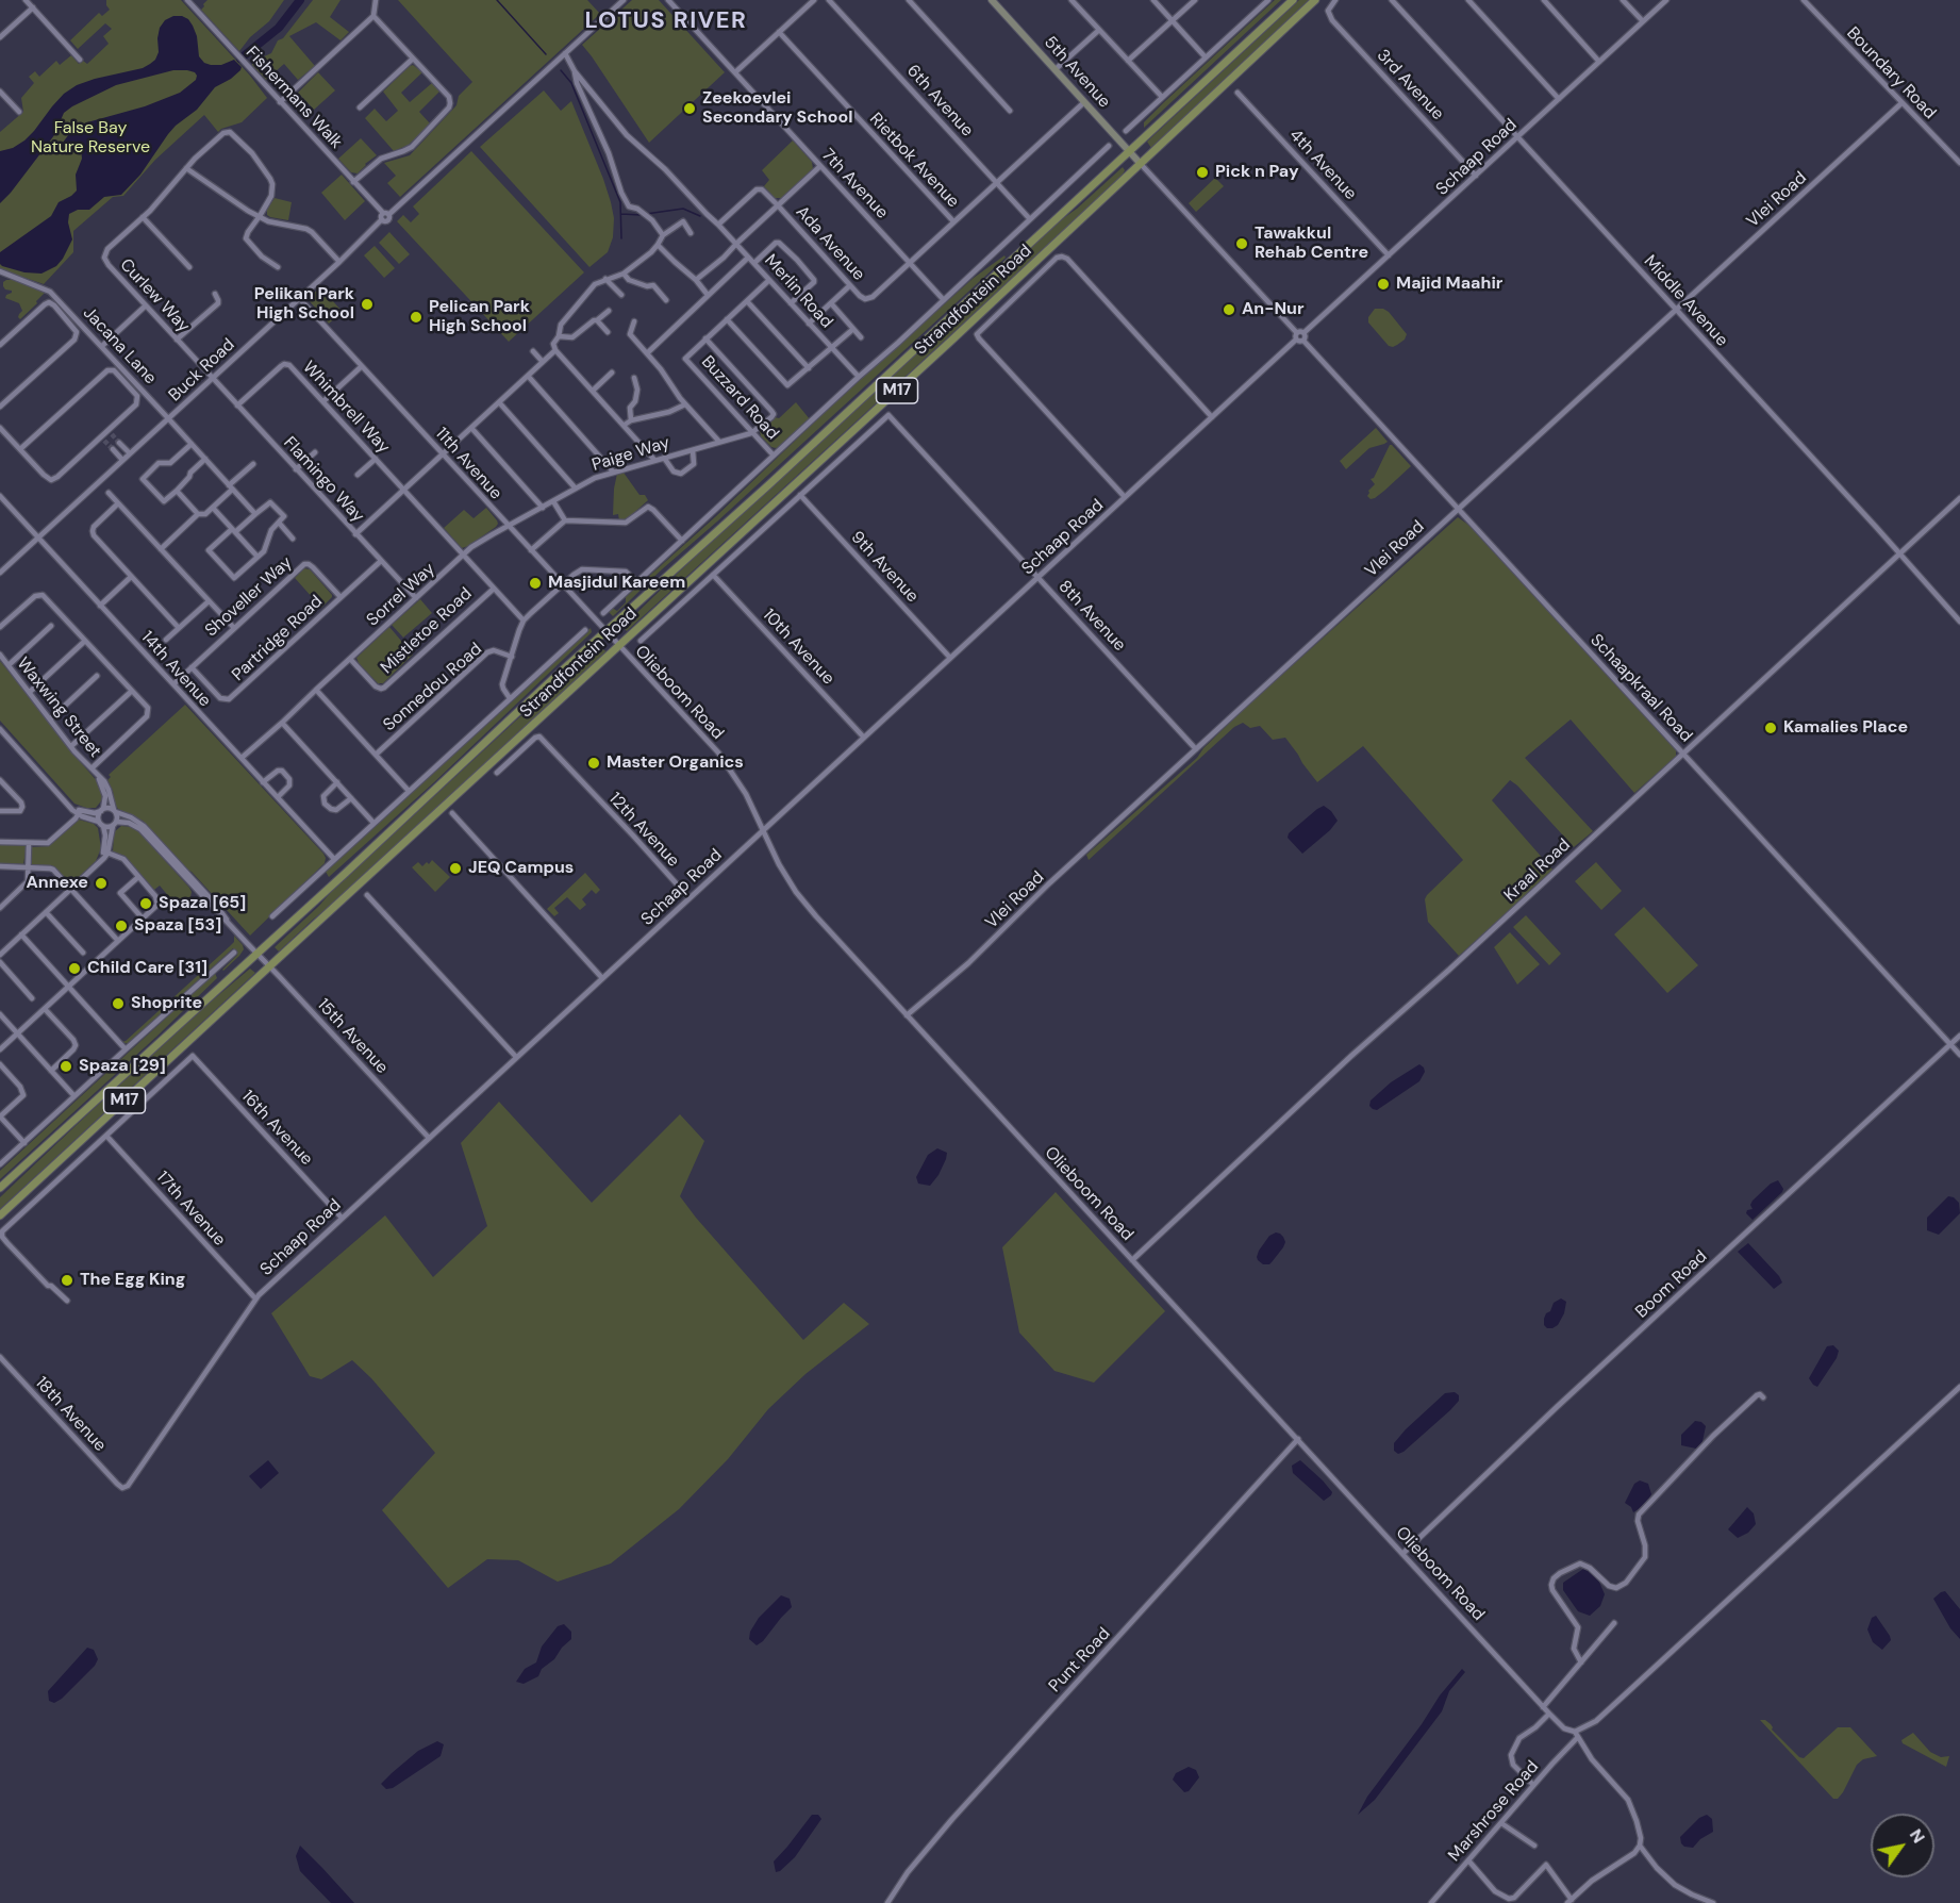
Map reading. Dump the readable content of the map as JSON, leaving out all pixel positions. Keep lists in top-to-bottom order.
{
  "streets": {
    "main road": ["5th Avenue", "Strandfontein Road", "M17"],
    "street": [
      "Boundary Road",
      "3rd Avenue",
      "Fishermans Walk",
      "6th Avenue",
      "Schaap Road",
      "Rietbok Avenue",
      "4th Avenue",
      "7th Avenue",
      "Vlei Road",
      "Ada Avenue",
      "Merlin Road",
      "Curlew Way",
      "Middle Avenue",
      "Jacana Lane",
      "Buck Road",
      "Buzzard Road",
      "Whimbrell Way",
      "Paige Way",
      "11th Avenue",
      "Flamingo Way",
      "9th Avenue",
      "Sorrel Way",
      "Shoveller Way",
      "8th Avenue",
      "Mistletoe Road",
      "Partridge Road",
      "10th Avenue",
      "14th Avenue",
      "Sonnedou Road",
      "Schaapkraal Road",
      "Olieboom Road",
      "Waxwing Street",
      "12th Avenue",
      "Kraal Road",
      "15th Avenue",
      "16th Avenue",
      "17th Avenue",
      "Boom Road",
      "18th Avenue",
      "Punt Road",
      "Marshrose Road"
    ]
  },
  "crossings": [
    ["5th Avenue", "Strandfontein Road"],
    ["Boundary Road", "Vlei Road"],
    ["3rd Avenue", "Schaap Road"],
    ["Fishermans Walk", "Buck Road"],
    ["6th Avenue", "Strandfontein Road"],
    ["Schaap Road", "4th Avenue"],
    ["Schaap Road", "Middle Avenue"],
    ["Schaap Road", "9th Avenue"],
    ["Schaap Road", "8th Avenue"],
    ["Schaap Road", "10th Avenue"],
    ["Schaap Road", "Olieboom Road"],
    ["Schaap Road", "12th Avenue"],
    ["Schaap Road", "15th Avenue"],
    ["Schaap Road", "16th Avenue"],
    ["Schaap Road", "17th Avenue"],
    ["Schaap Road", "18th Avenue"],
    ["7th Avenue", "Ada Avenue"],
    ["7th Avenue", "Strandfontein Road"],
    ["Vlei Road", "Middle Avenue"],
    ["Vlei Road", "8th Avenue"],
    ["Vlei Road", "Schaapkraal Road"],
    ["Vlei Road", "Olieboom Road"],
    ["Merlin Road", "Strandfontein Road"],
    ["Merlin Road", "Buzzard Road"],
    ["Curlew Way", "Buck Road"],
    ["Curlew Way", "Flamingo Way"],
    ["Strandfontein Road", "Buzzard Road"],
    ["Strandfontein Road", "11th Avenue"],
    ["Strandfontein Road", "14th Avenue"],
    ["Strandfontein Road", "Olieboom Road"],
    ["Strandfontein Road", "15th Avenue"],
    ["Middle Avenue", "Kraal Road"],
    ["Jacana Lane", "Buck Road"],
    ["Buck Road", "11th Avenue"],
    ["Buck Road", "Flamingo Way"],
    ["Buck Road", "14th Avenue"],
    ["Buzzard Road", "Paige Way"],
    ["Whimbrell Way", "Flamingo Way"],
    ["Whimbrell Way", "Sorrel Way"],
    ["Whimbrell Way", "Mistletoe Road"],
    ["Paige Way", "11th Avenue"],
    ["Paige Way", "Sorrel Way"],
    ["11th Avenue", "Sorrel Way"],
    ["11th Avenue", "Olieboom Road"],
    ["Flamingo Way", "Sorrel Way"],
    ["Flamingo Way", "Partridge Road"],
    ["9th Avenue", "8th Avenue"],
    ["Sorrel Way", "Mistletoe Road"],
    ["Sorrel Way", "14th Avenue"],
    ["Shoveller Way", "Partridge Road"],
    ["Shoveller Way", "14th Avenue"],
    ["Schaapkraal Road", "Kraal Road"],
    ["Schaapkraal Road", "Boom Road"],
    ["Olieboom Road", "Kraal Road"],
    ["Olieboom Road", "Boom Road"],
    ["Olieboom Road", "Punt Road"],
    ["Olieboom Road", "Marshrose Road"],
    ["16th Avenue", "17th Avenue"]
  ],
  "districts": ["LOTUS RIVER"],
  "parks": ["False Bay Nature Reserve"],
  "places": [
    "Zeekoevlei Secondary School",
    "Pick n Pay",
    "Tawakkul Rehab Centre",
    "Majid Maahir",
    "Pelikan Park High School",
    "An-Nur",
    "Pelican Park High School",
    "Masjidul Kareem",
    "Kamalies Place",
    "Master Organics",
    "JEQ Campus",
    "Annexe",
    "Spaza [65]",
    "Spaza [53]",
    "Child Care [31]",
    "Shoprite",
    "Spaza [29]",
    "The Egg King"
  ],
  "north": "top right"
}
